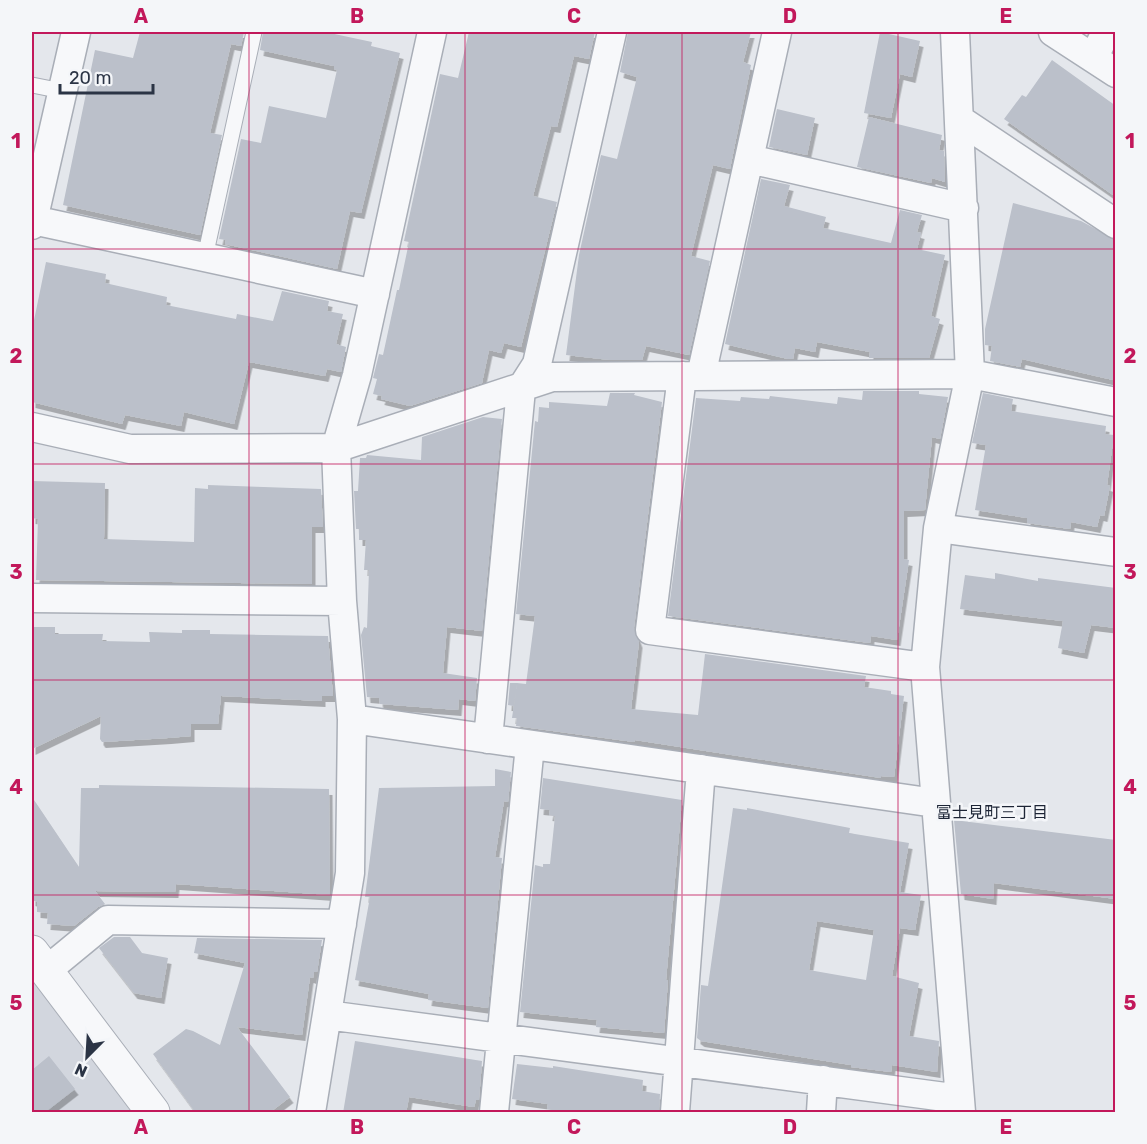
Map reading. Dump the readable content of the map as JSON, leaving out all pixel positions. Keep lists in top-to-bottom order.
{
  "districts": ["富士見町三丁目"],
  "scale_bar": "20 m",
  "north": "bottom left",
  "grid": {
    "columns": [
      "A",
      "B",
      "C",
      "D",
      "E"
    ],
    "rows": [
      "1",
      "2",
      "3",
      "4",
      "5"
    ]
  }
}
